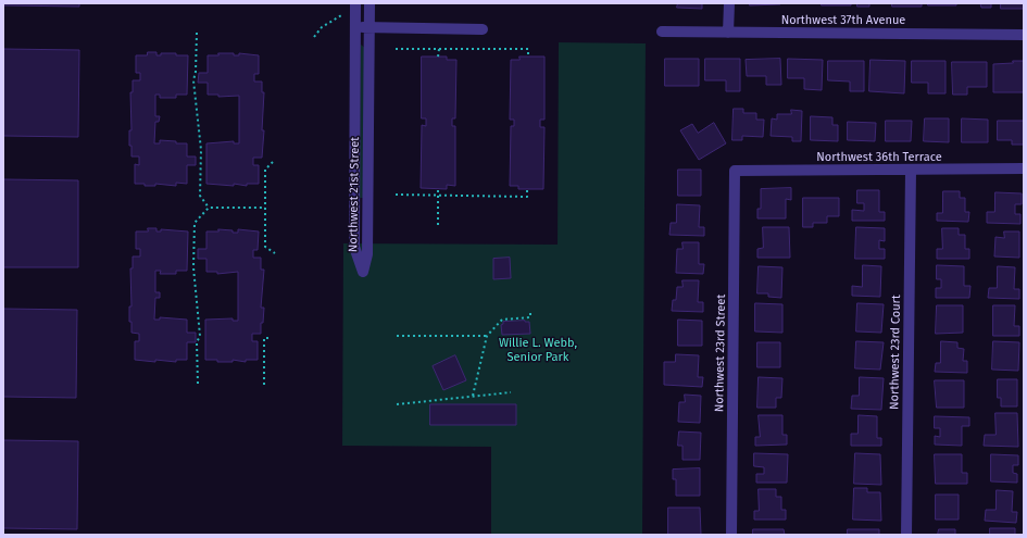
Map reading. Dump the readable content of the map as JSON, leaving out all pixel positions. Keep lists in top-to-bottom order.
{
  "streets": {
    "street": [
      "Northwest 37th Avenue",
      "Northwest 36th Terrace",
      "Northwest 21st Street",
      "Northwest 23rd Court",
      "Northwest 23rd Street"
    ]
  },
  "crossings": [
    ["Northwest 36th Terrace", "Northwest 23rd Court"],
    ["Northwest 36th Terrace", "Northwest 23rd Street"]
  ],
  "parks": ["Willie L. Webb, Senior Park"]
}
